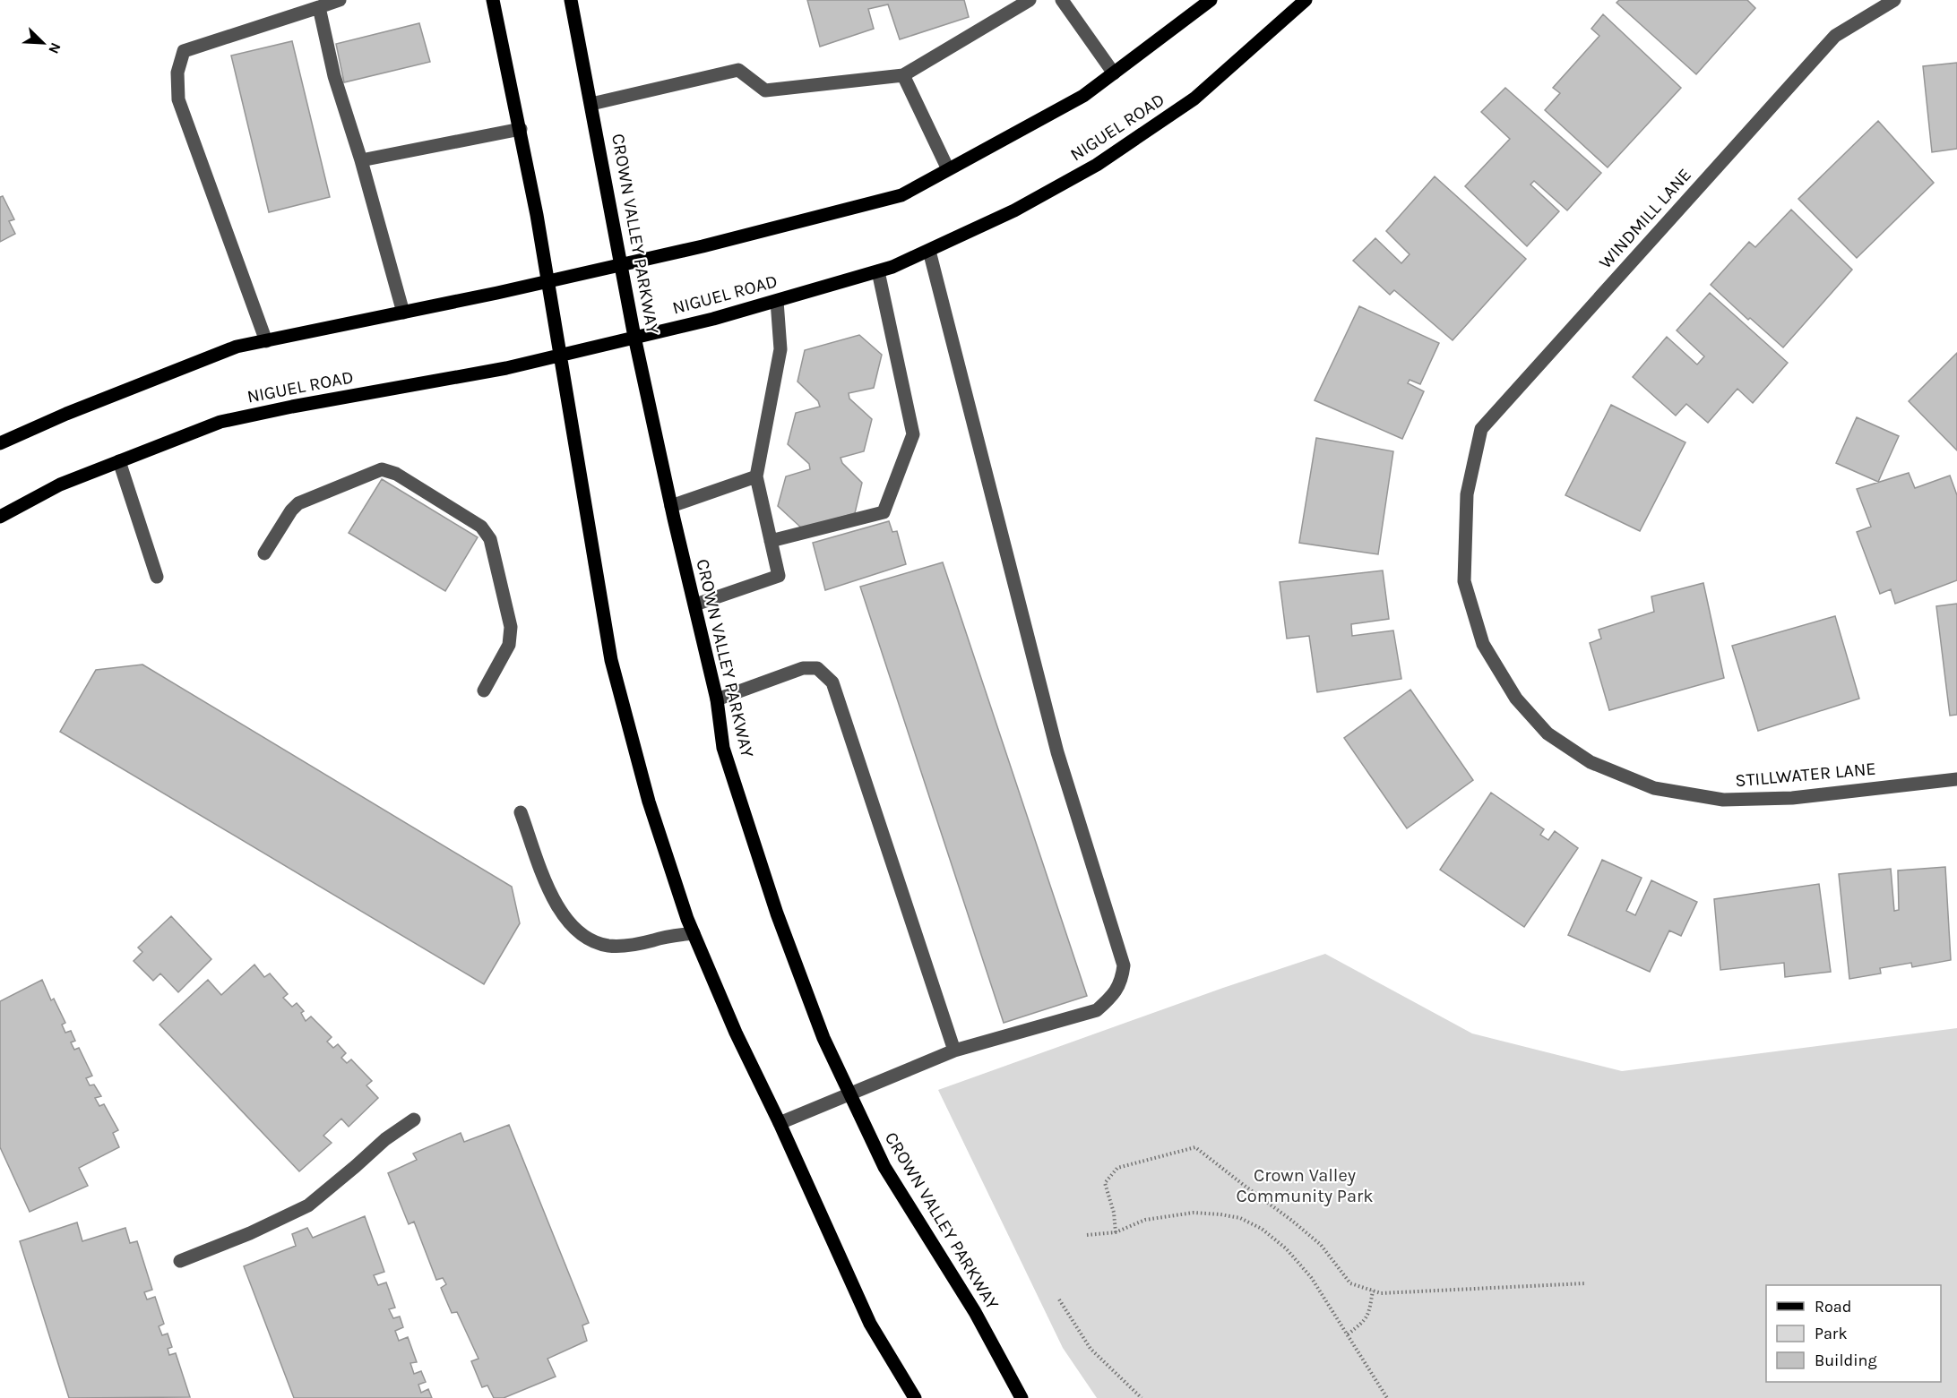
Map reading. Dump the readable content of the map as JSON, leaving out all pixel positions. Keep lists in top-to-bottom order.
{
  "streets": {
    "main road": ["NIGUEL ROAD", "CROWN VALLEY PARKWAY"],
    "street": ["WINDMILL LANE", "STILLWATER LANE"]
  },
  "crossings": [
    ["NIGUEL ROAD", "CROWN VALLEY PARKWAY"],
    ["WINDMILL LANE", "STILLWATER LANE"]
  ],
  "parks": ["Crown Valley Community Park"],
  "legend": ["Road", "Park", "Building"],
  "north": "bottom right"
}
